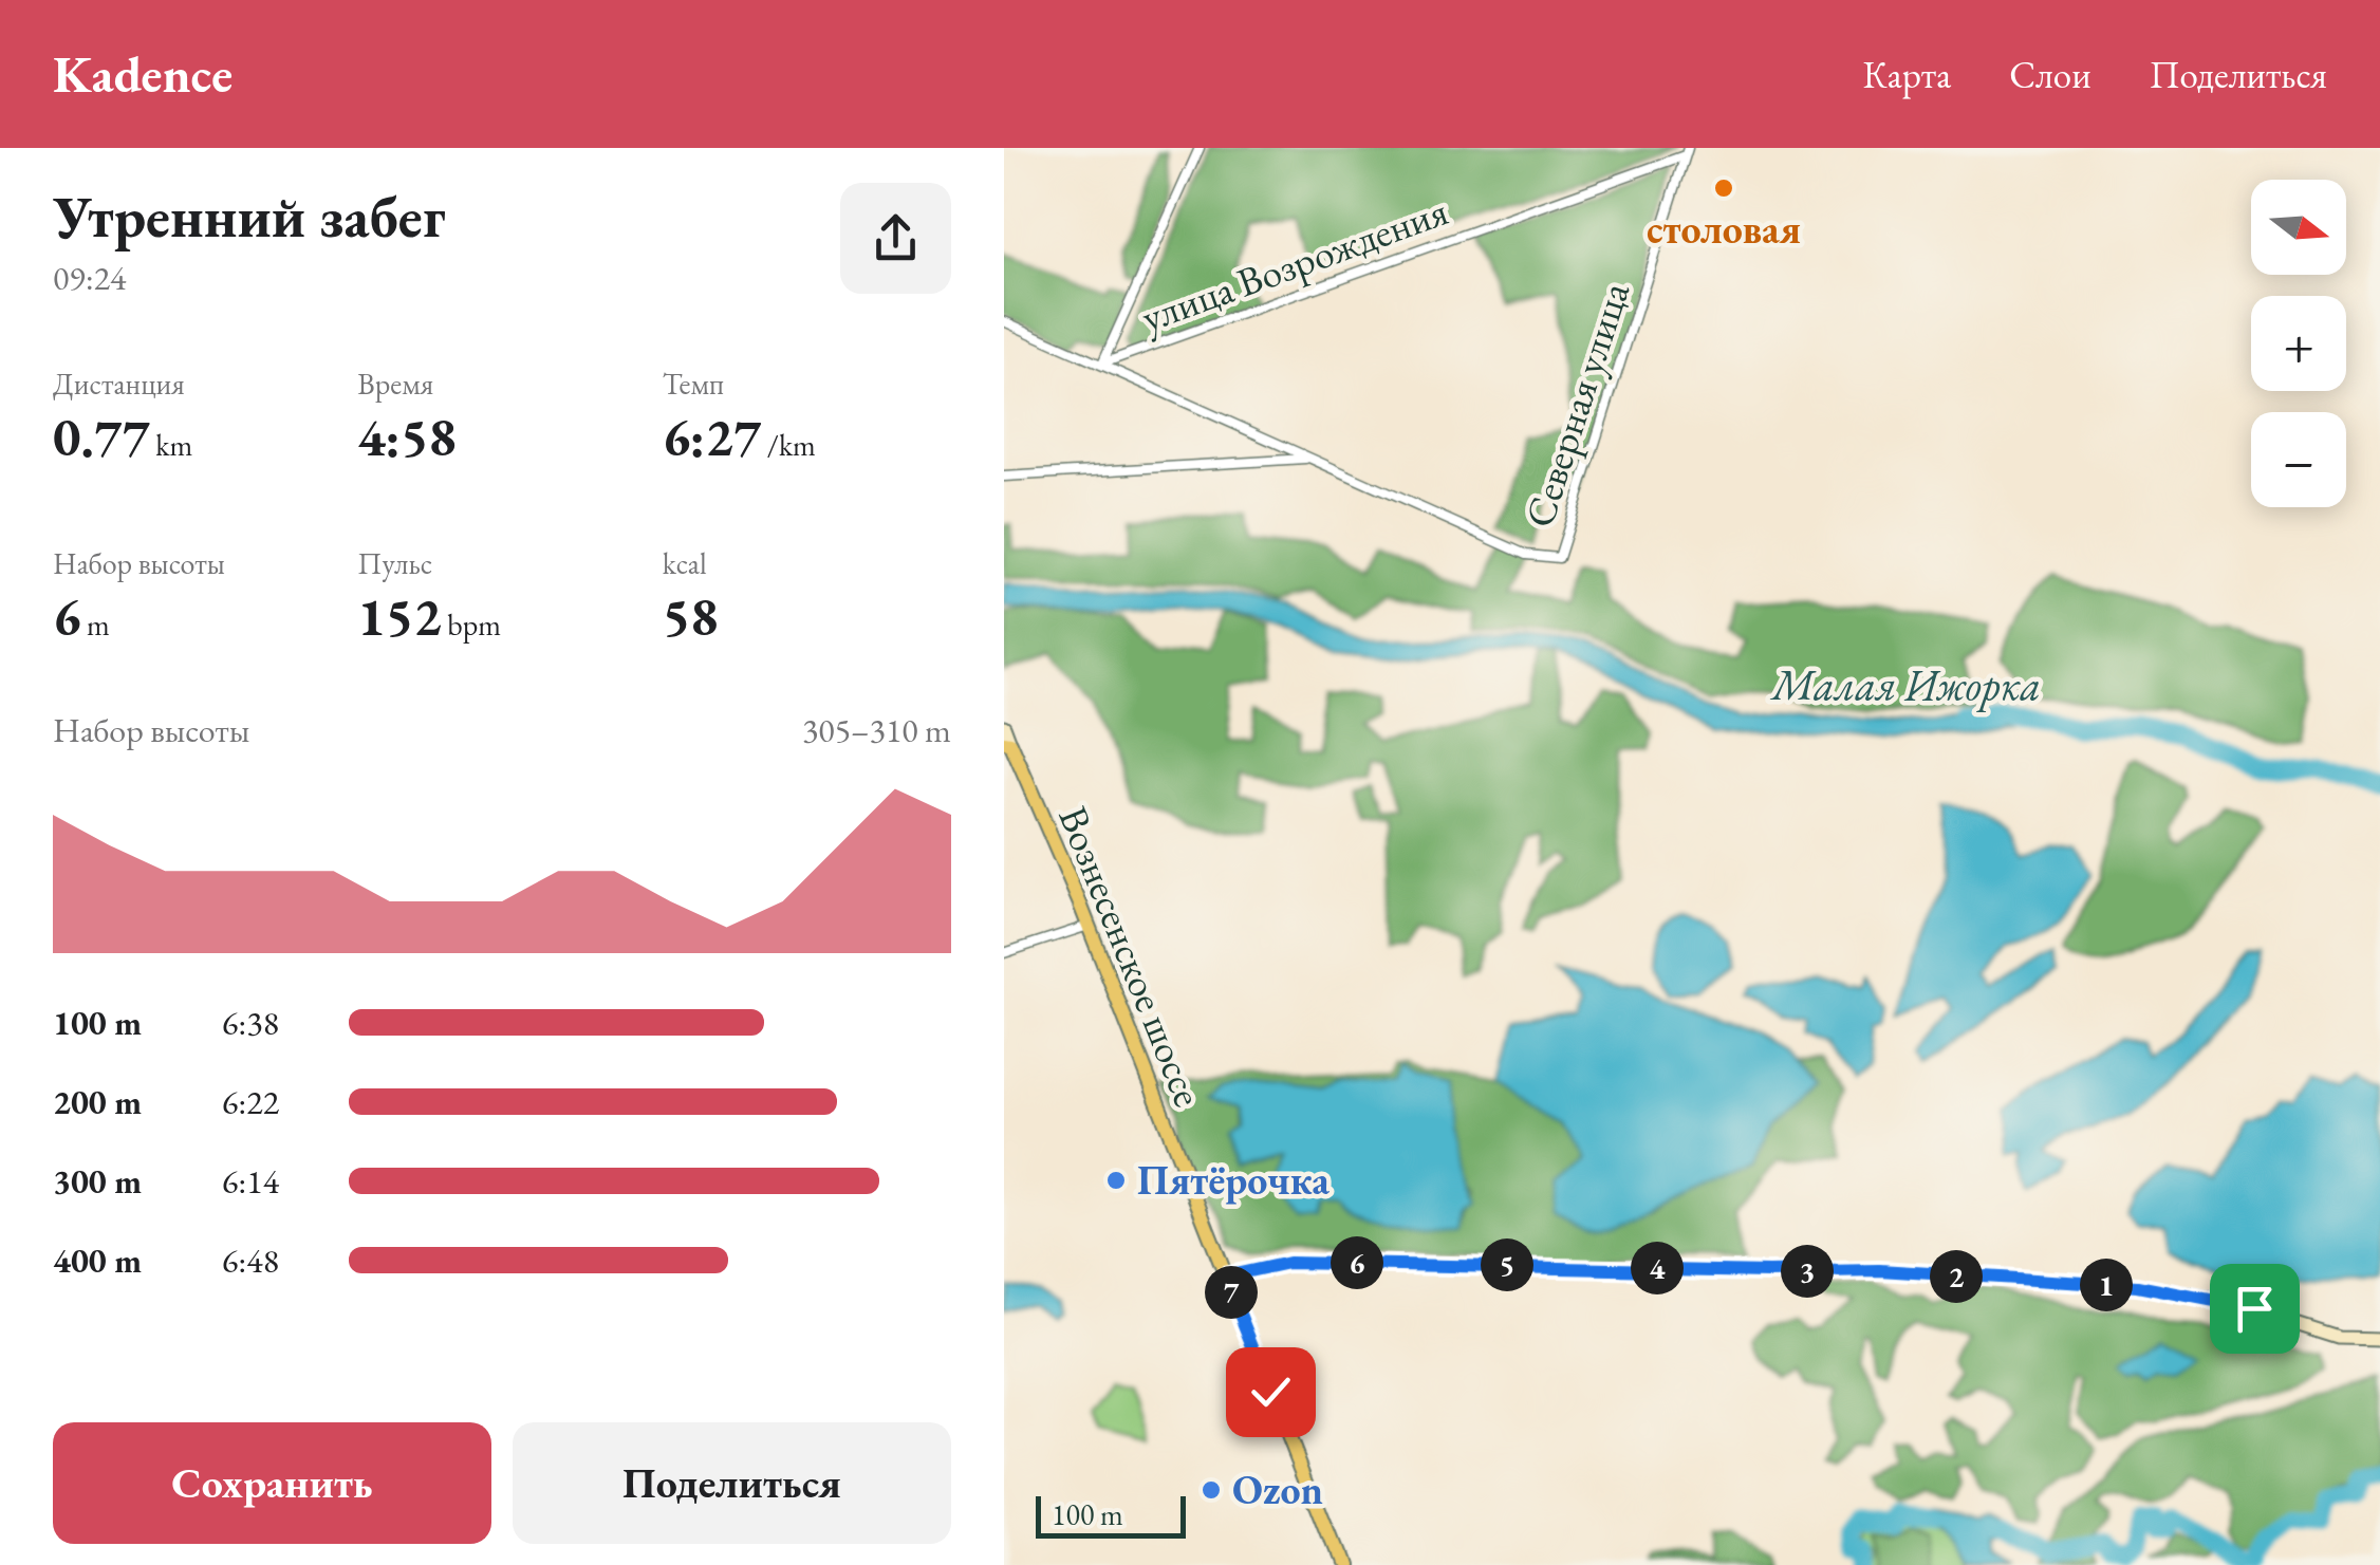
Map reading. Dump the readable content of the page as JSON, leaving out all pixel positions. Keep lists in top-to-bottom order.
{
  "streets": {
    "main road": ["Вознесенское шоссе"],
    "street": ["улица Возрождения", "Северная улица"]
  },
  "crossings": [
    ["улица Возрождения", "Северная улица"]
  ],
  "water": ["Малая Ижорка"],
  "places": ["столовая", "Пятёрочка", "Ozon"],
  "scale_bar": "100 m",
  "north": "right",
  "page": {
    "header": "Kadence",
    "nav": ["Карта", "Слои", "Поделиться"],
    "heading": ["Утренний забег", "09:24"],
    "map_buttons": ["+", "−"],
    "stats": [
      ["Дистанция", "0.77 km"],
      ["Время", "4:58"],
      ["Темп", "6:27 /km"],
      ["Набор высоты", "6 m"],
      ["Пульс", "152 bpm"],
      ["kcal", "58"]
    ],
    "chart": ["Набор высоты", "305–310 m"],
    "list": [
      {
        "name": "100 m",
        "note": "6:38"
      },
      {
        "name": "200 m",
        "note": "6:22"
      },
      {
        "name": "300 m",
        "note": "6:14"
      },
      {
        "name": "400 m",
        "note": "6:48"
      }
    ],
    "pins": [
      "6",
      "5",
      "4",
      "3",
      "2",
      "1",
      "7"
    ],
    "buttons": ["Сохранить", "Поделиться"],
    "scale": "100 m"
  }
}
